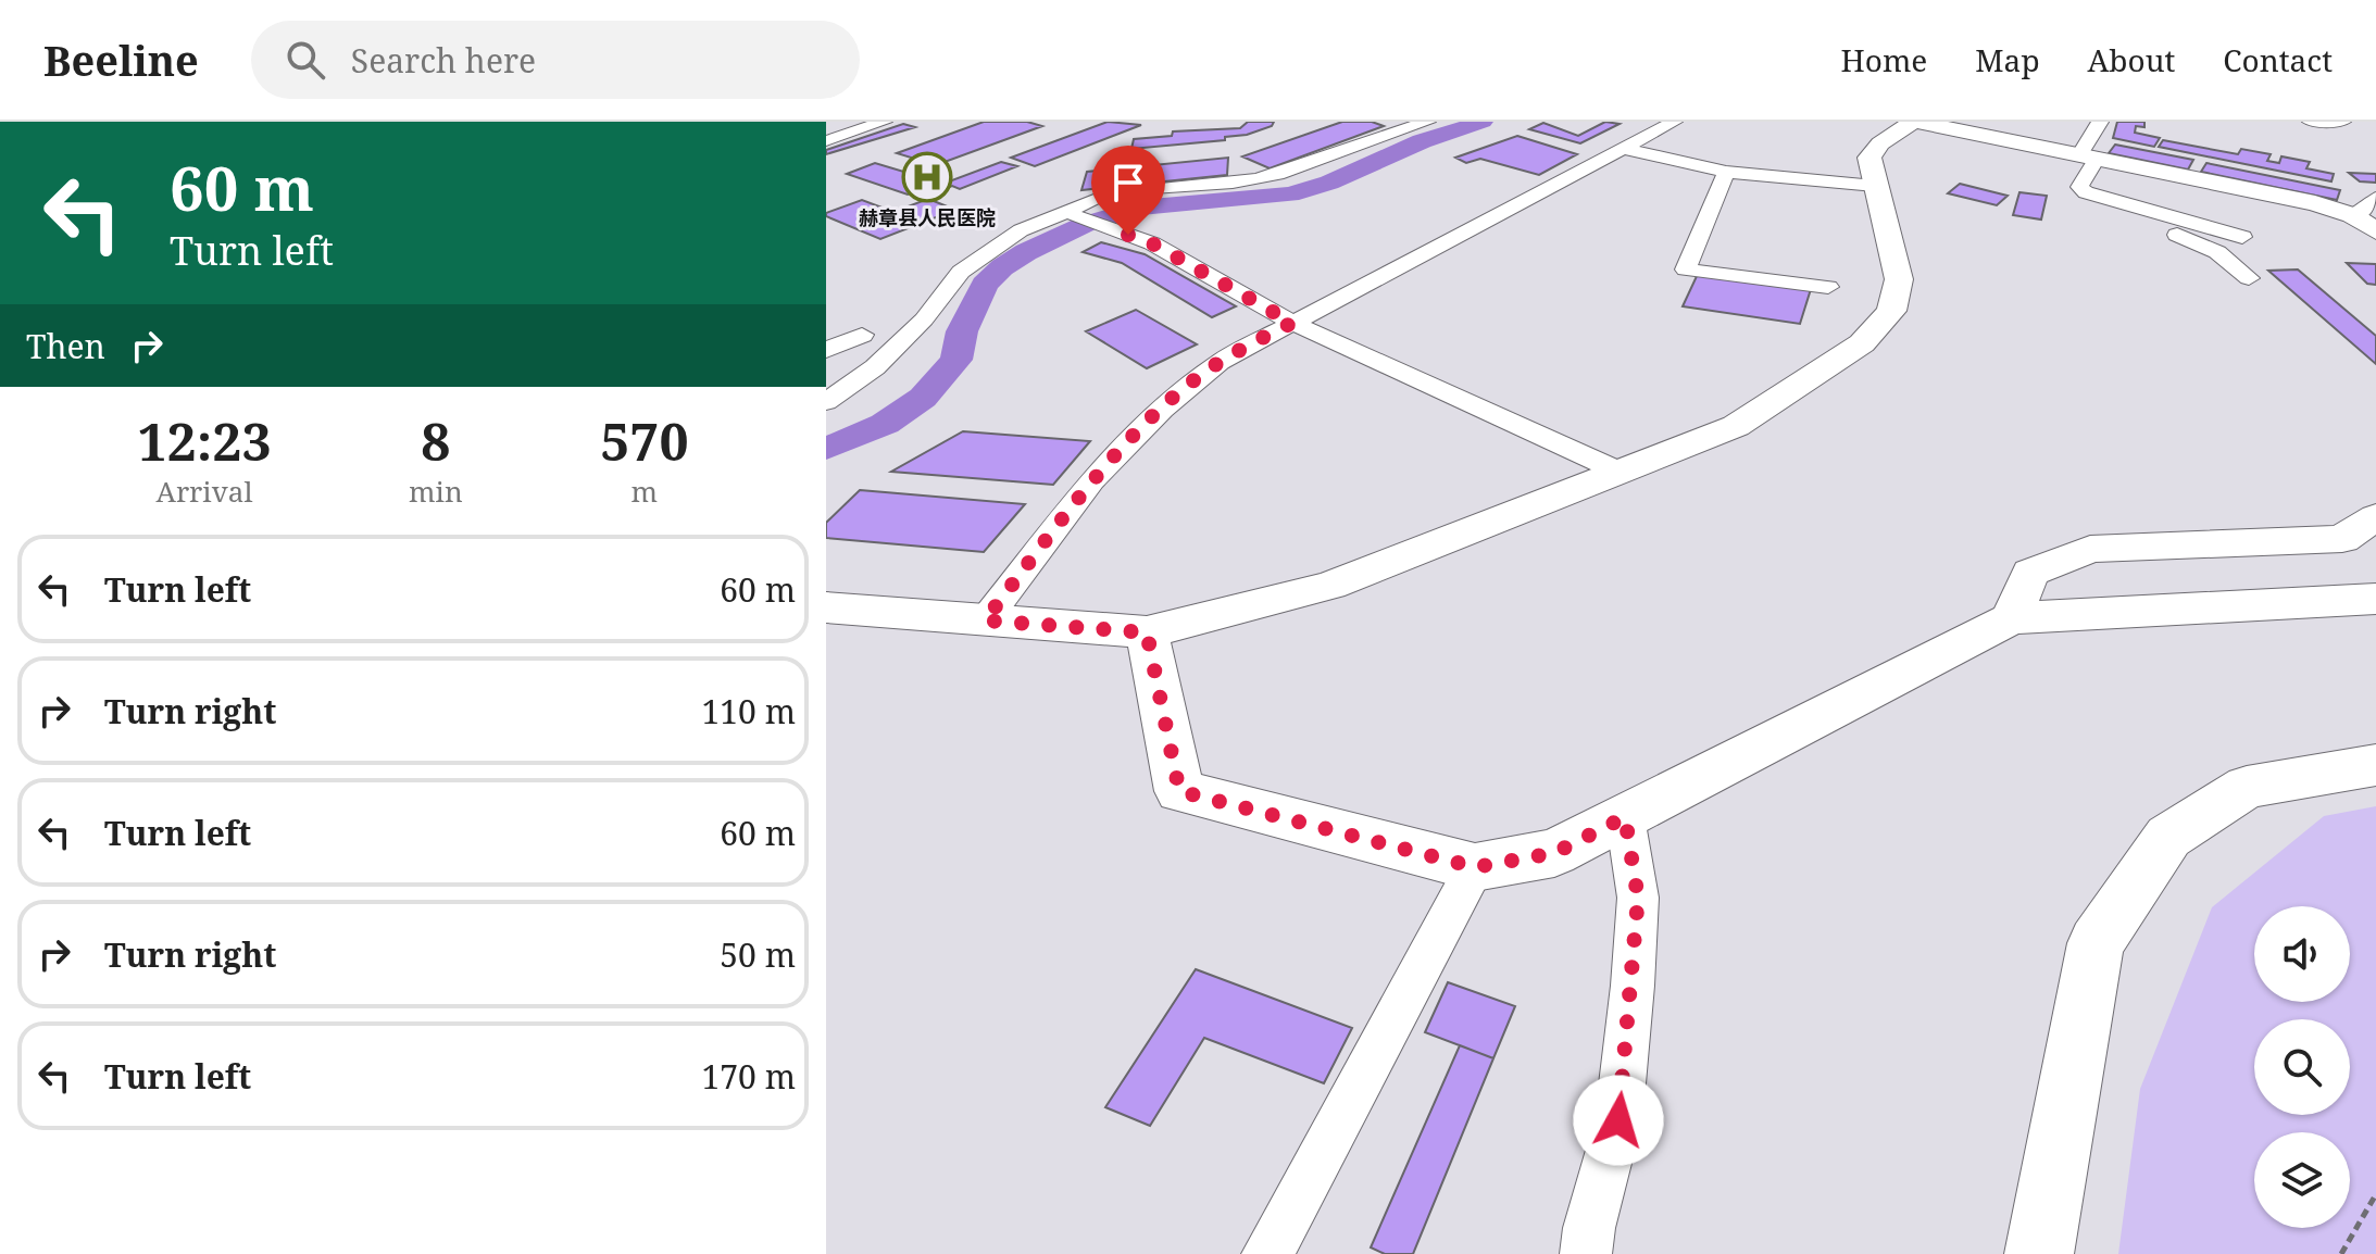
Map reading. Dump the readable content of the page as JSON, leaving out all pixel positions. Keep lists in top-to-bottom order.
{
  "places": {
    "hospital": ["赫章县人民医院"]
  },
  "page": {
    "header": "Beeline",
    "search": "Search here",
    "nav": [
      "Home",
      "Map",
      "About",
      "Contact"
    ],
    "turn": ["60 m", "Turn left"],
    "then": "Then",
    "eta": [
      "12:23",
      "Arrival",
      "8",
      "min",
      "570",
      "m"
    ],
    "list": [
      {
        "name": "Turn left",
        "value": "60 m"
      },
      {
        "name": "Turn right",
        "value": "110 m"
      },
      {
        "name": "Turn left",
        "value": "60 m"
      },
      {
        "name": "Turn right",
        "value": "50 m"
      },
      {
        "name": "Turn left",
        "value": "170 m"
      }
    ]
  }
}
